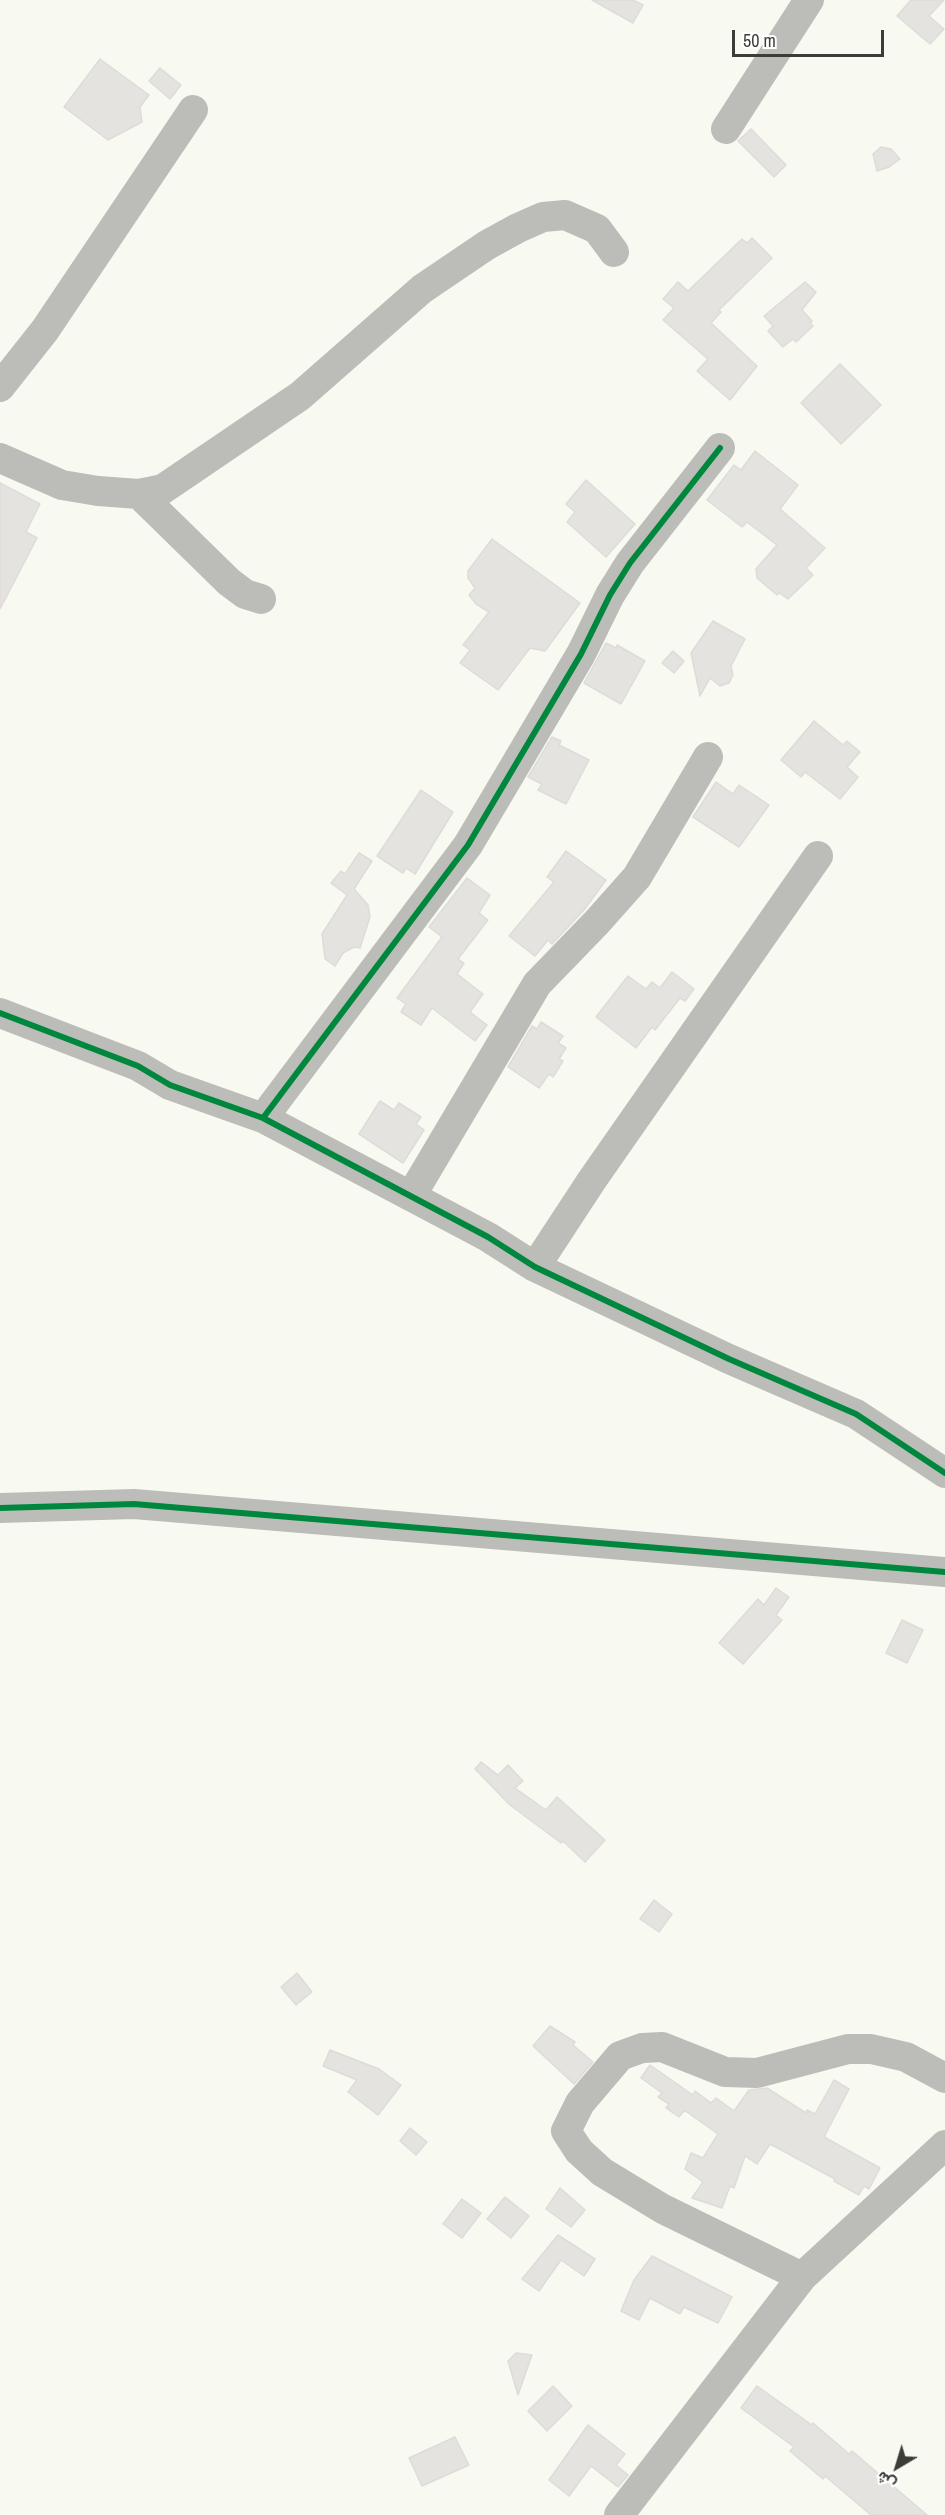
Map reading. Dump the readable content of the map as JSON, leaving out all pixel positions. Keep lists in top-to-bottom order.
{
  "scale_bar": "50 m",
  "north": "bottom left"
}
